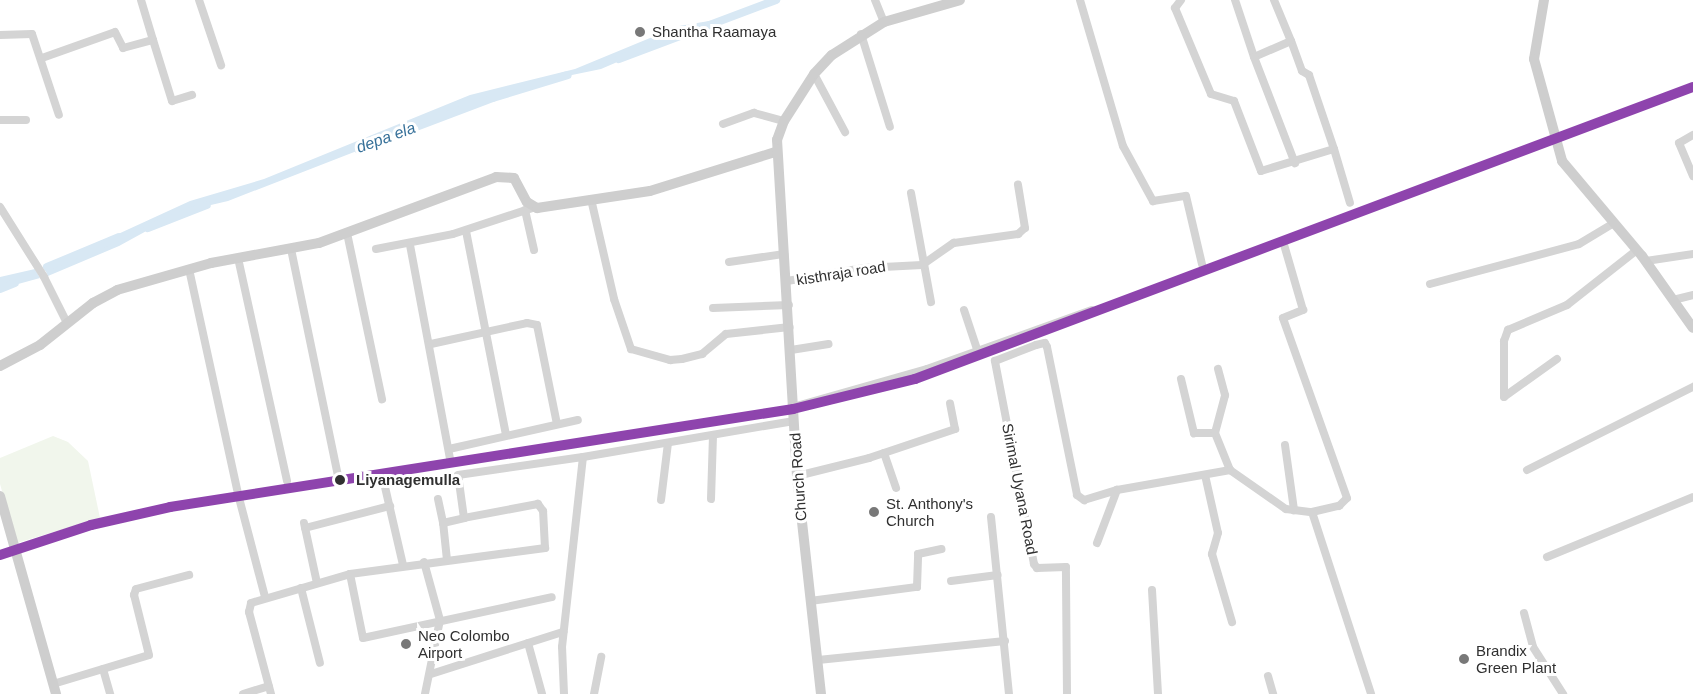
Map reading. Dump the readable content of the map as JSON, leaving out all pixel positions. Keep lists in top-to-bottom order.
{
  "streets": {
    "street": ["kisthraja road", "Church Road", "Sirimal Uyana Road"]
  },
  "crossings": [
    ["kisthraja road", "Church Road"]
  ],
  "water": ["depa ela"],
  "places": [
    "Shantha Raamaya",
    "Liyanagemulla",
    "St. Anthony's Church",
    "Neo Colombo Airport",
    "Brandix Green Plant"
  ]
}
